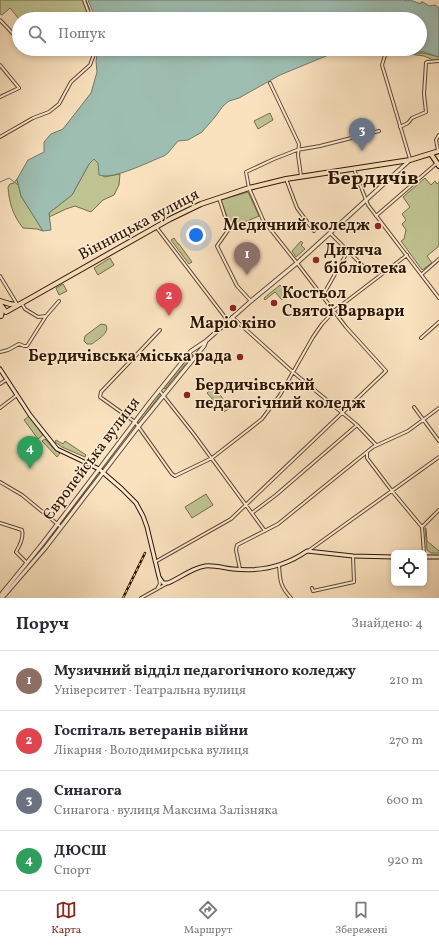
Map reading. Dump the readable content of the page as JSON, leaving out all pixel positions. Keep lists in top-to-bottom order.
{
  "streets": {
    "main road": ["Вінницька вулиця"],
    "street": ["Європейська вулиця"]
  },
  "crossings": [
    ["Вінницька вулиця", "Європейська вулиця"]
  ],
  "districts": ["Бердичів"],
  "places": [
    "Медичний коледж",
    "Дитяча бібліотека",
    "Костьол Святої Варвари",
    "Маріо кіно",
    "Бердичівська міська рада",
    "Бердичівський педагогічний коледж"
  ],
  "page": {
    "search": "Пошук",
    "pins": [
      "3",
      "1",
      "2",
      "4"
    ],
    "heading": ["Поруч", "Знайдено: 4"],
    "list": [
      {
        "mark": "1",
        "name": "Музичний відділ педагогічного коледжу",
        "note": "Університет · Театральна вулиця",
        "value": "210 m"
      },
      {
        "mark": "2",
        "name": "Госпіталь ветеранів війни",
        "note": "Лікарня · Володимирська вулиця",
        "value": "270 m"
      },
      {
        "mark": "3",
        "name": "Синагога",
        "note": "Синагога · вулиця Максима Залізняка",
        "value": "600 m"
      },
      {
        "mark": "4",
        "name": "ДЮСШ",
        "note": "Спорт",
        "value": "920 m"
      }
    ],
    "nav": ["Карта", "Маршрут", "Збережені"]
  }
}
